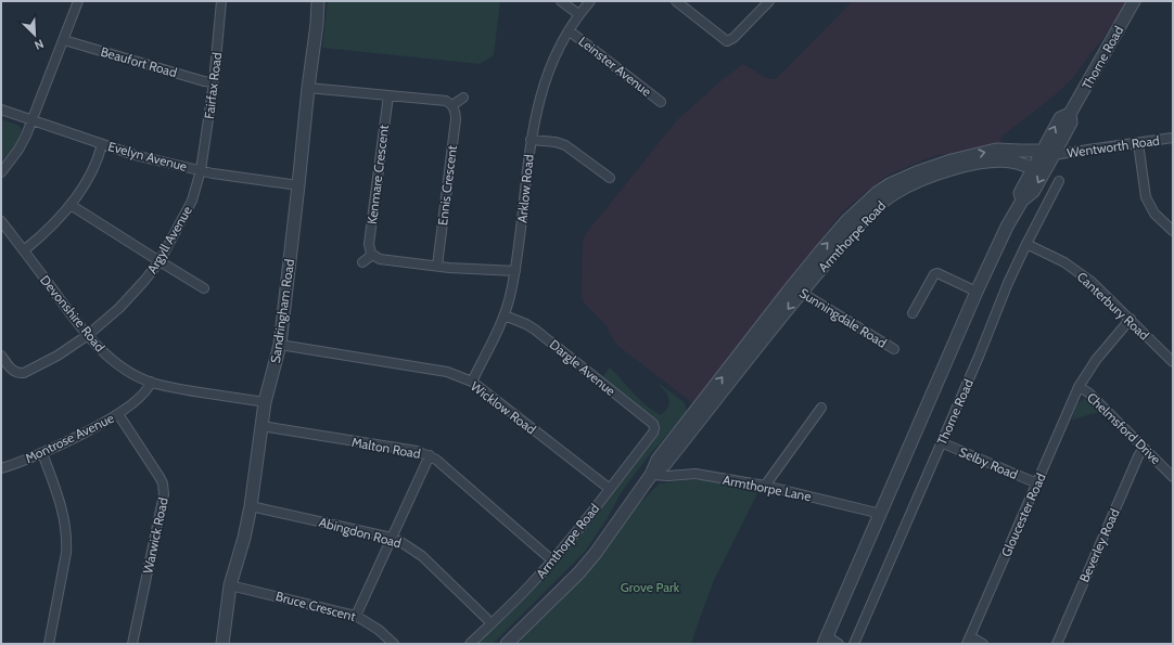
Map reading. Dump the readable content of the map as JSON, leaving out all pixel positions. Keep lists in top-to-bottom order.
{
  "streets": {
    "street": [
      "Thorne Road",
      "Beaufort Road",
      "Leinster Avenue",
      "Fairfax Road",
      "Wentworth Road",
      "Evelyn Avenue",
      "Kenmare Crescent",
      "Ennis Crescent",
      "Arklow Road",
      "Armthorpe Road",
      "Argyll Avenue",
      "Canterbury Road",
      "Sandringham Road",
      "Devonshire Road",
      "Sunningdale Road",
      "Dargle Avenue",
      "Wicklow Road",
      "Chelmsford Drive",
      "Montrose Avenue",
      "Malton Road",
      "Selby Road",
      "Armthorpe Lane",
      "Gloucester Road",
      "Abingdon Road",
      "Warwick Road",
      "Beverley Road",
      "Bruce Crescent"
    ]
  },
  "crossings": [
    ["Thorne Road", "Wentworth Road"],
    ["Thorne Road", "Armthorpe Road"],
    ["Thorne Road", "Canterbury Road"],
    ["Thorne Road", "Selby Road"],
    ["Thorne Road", "Armthorpe Lane"],
    ["Beaufort Road", "Fairfax Road"],
    ["Leinster Avenue", "Arklow Road"],
    ["Fairfax Road", "Evelyn Avenue"],
    ["Fairfax Road", "Argyll Avenue"],
    ["Wentworth Road", "Armthorpe Road"],
    ["Evelyn Avenue", "Argyll Avenue"],
    ["Evelyn Avenue", "Sandringham Road"],
    ["Arklow Road", "Dargle Avenue"],
    ["Arklow Road", "Wicklow Road"],
    ["Armthorpe Road", "Sunningdale Road"],
    ["Armthorpe Road", "Dargle Avenue"],
    ["Armthorpe Road", "Wicklow Road"],
    ["Armthorpe Road", "Malton Road"],
    ["Armthorpe Road", "Armthorpe Lane"],
    ["Armthorpe Road", "Abingdon Road"],
    ["Argyll Avenue", "Devonshire Road"],
    ["Canterbury Road", "Chelmsford Drive"],
    ["Sandringham Road", "Devonshire Road"],
    ["Sandringham Road", "Wicklow Road"],
    ["Sandringham Road", "Malton Road"],
    ["Sandringham Road", "Abingdon Road"],
    ["Sandringham Road", "Bruce Crescent"],
    ["Devonshire Road", "Montrose Avenue"],
    ["Chelmsford Drive", "Gloucester Road"],
    ["Chelmsford Drive", "Beverley Road"],
    ["Montrose Avenue", "Warwick Road"],
    ["Selby Road", "Gloucester Road"]
  ],
  "parks": ["Grove Park"],
  "north": "bottom right"
}
